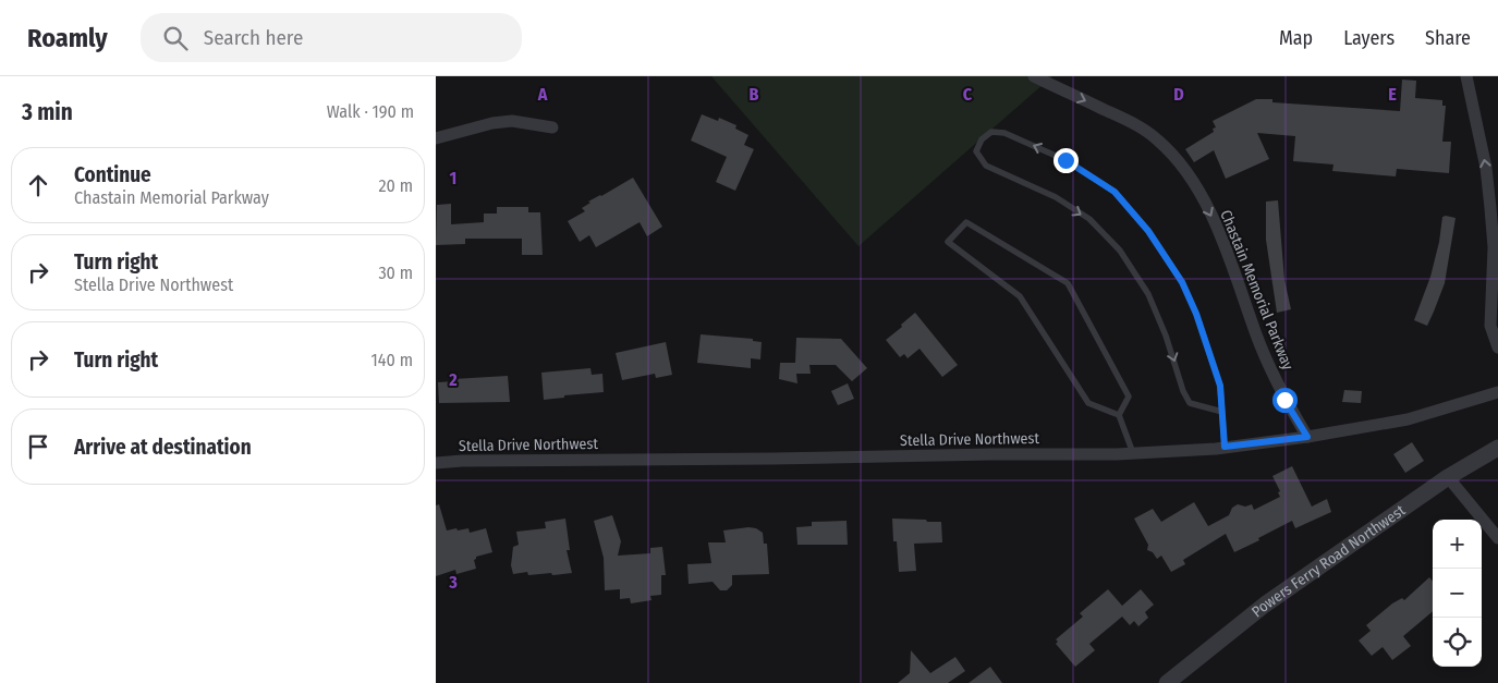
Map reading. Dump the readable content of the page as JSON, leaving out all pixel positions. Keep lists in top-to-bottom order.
{
  "streets": {
    "street": ["Chastain Memorial Parkway", "Stella Drive Northwest", "Powers Ferry Road Northwest"]
  },
  "crossings": [
    ["Chastain Memorial Parkway", "Stella Drive Northwest"]
  ],
  "one_way": ["Chastain Memorial Parkway"],
  "page": {
    "header": "Roamly",
    "search": "Search here",
    "nav": ["Map", "Layers", "Share"],
    "heading": ["3 min", "Walk · 190 m"],
    "list": [
      ["Continue", "Chastain Memorial Parkway", "20 m"],
      ["Turn right", "Stella Drive Northwest", "30 m"],
      ["Turn right", "140 m"],
      "Arrive at destination"
    ],
    "map_buttons": ["+", "−"]
  },
  "grid": {
    "columns": [
      "A",
      "B",
      "C",
      "D",
      "E"
    ],
    "rows": ["1", "2", "3"]
  }
}
